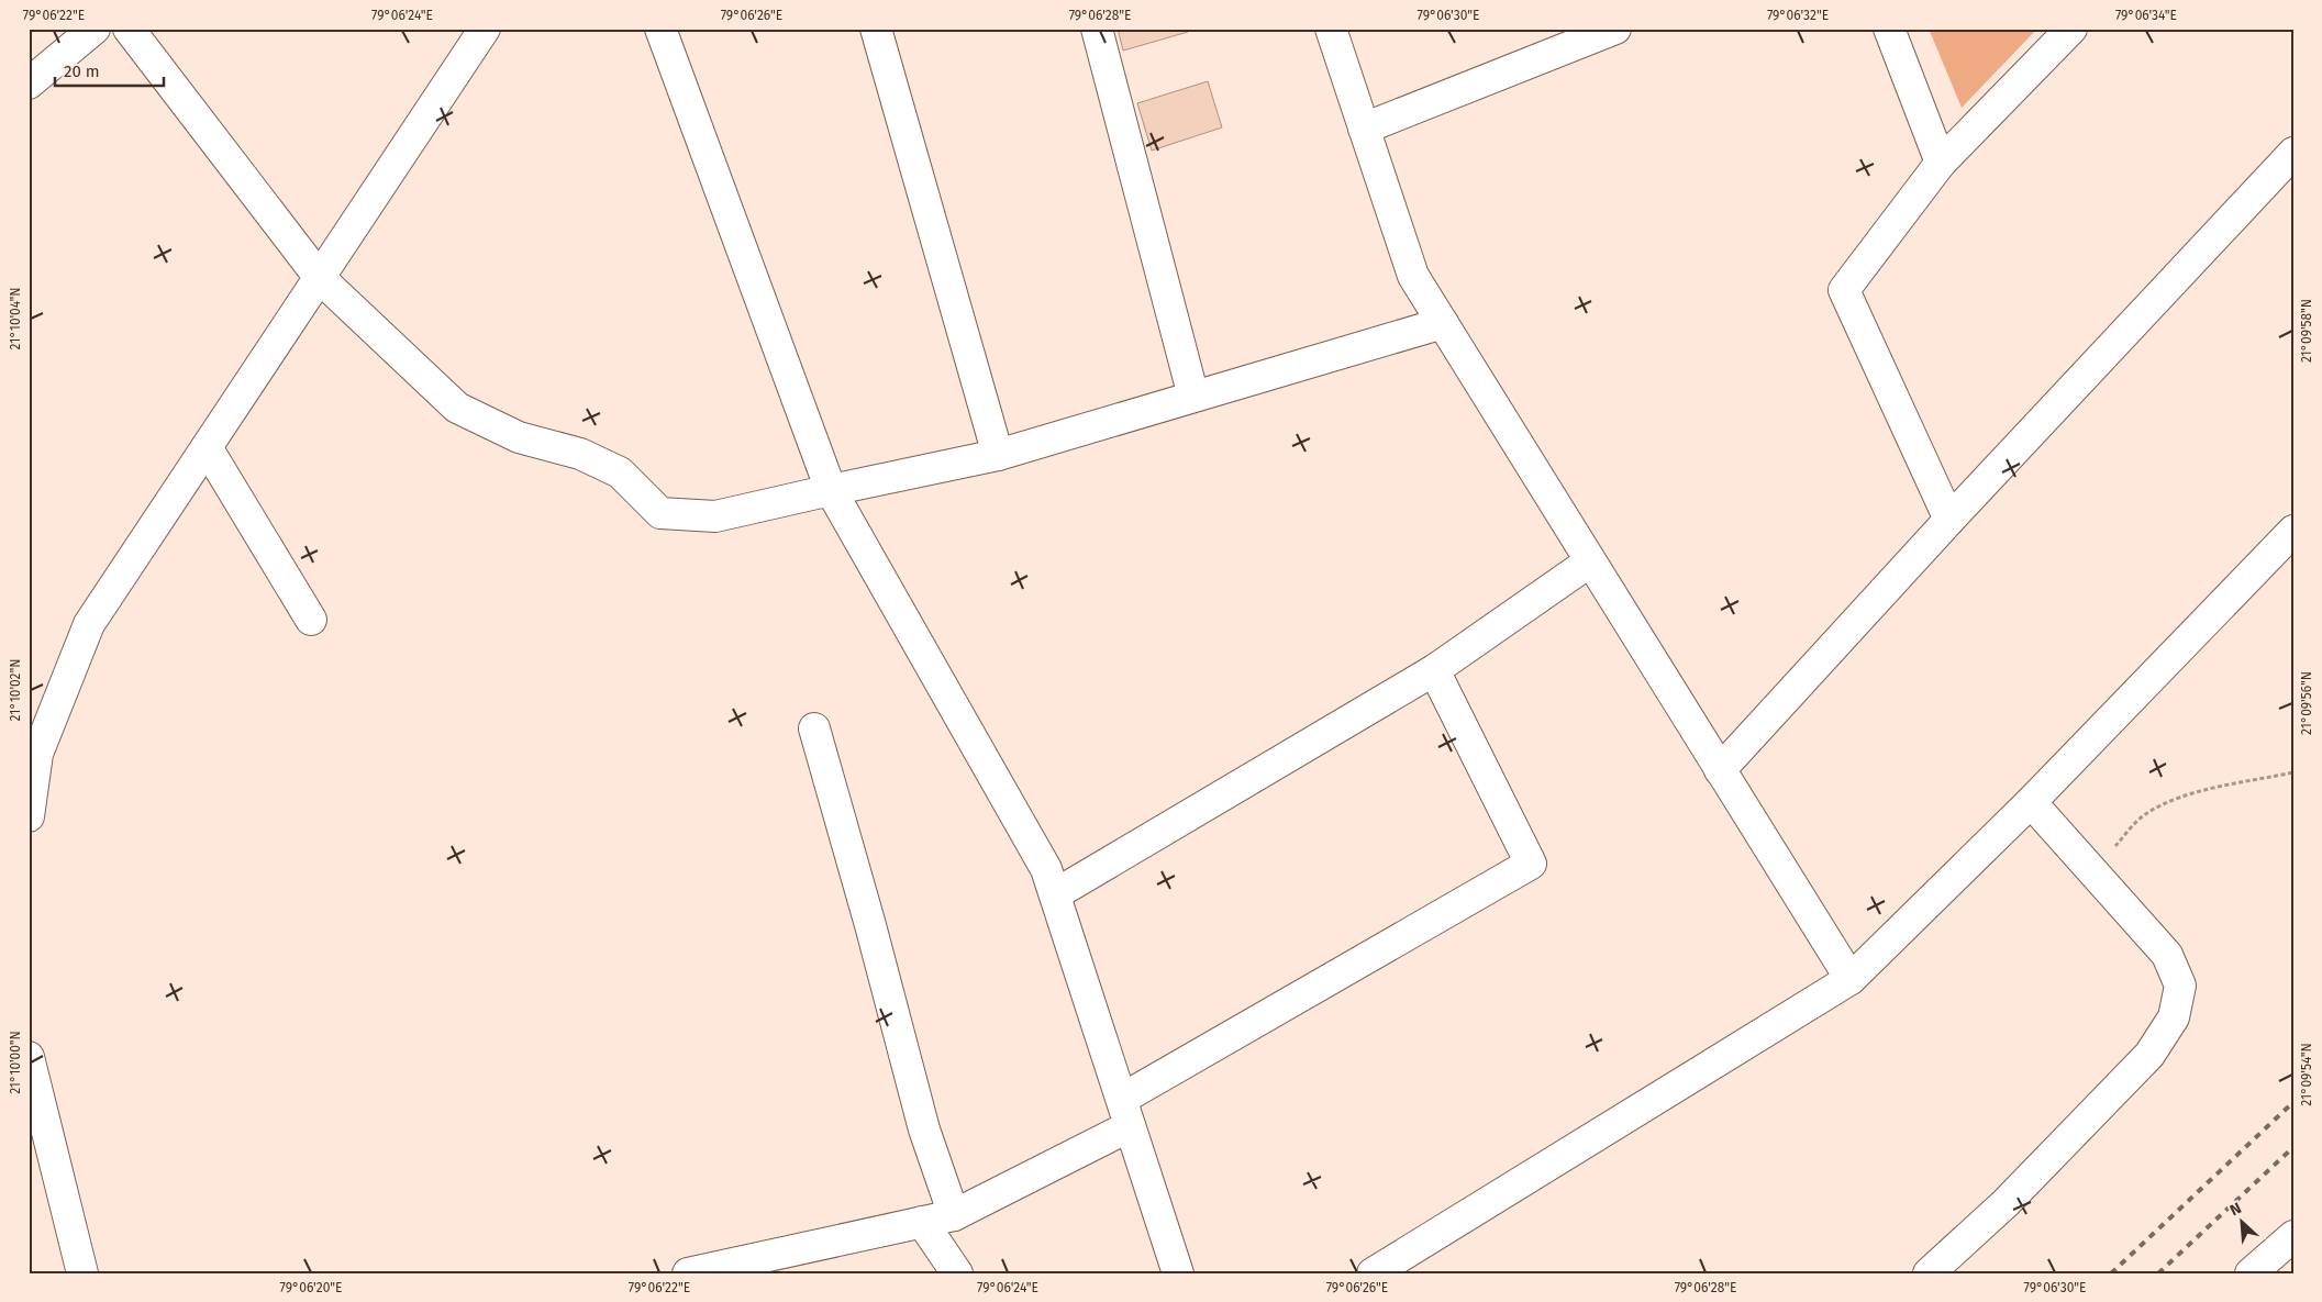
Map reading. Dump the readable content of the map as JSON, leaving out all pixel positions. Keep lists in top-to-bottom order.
{
  "scale_bar": "20 m",
  "north": "top left",
  "coordinates": [
    "79°06'22\"E",
    "79°06'24\"E",
    "79°06'26\"E",
    "79°06'28\"E",
    "79°06'30\"E",
    "79°06'32\"E",
    "79°06'34\"E",
    "21°10'04\"N",
    "21°09'58\"N",
    "21°10'02\"N",
    "21°09'56\"N",
    "21°10'00\"N",
    "21°09'54\"N",
    "79°06'20\"E"
  ]
}
